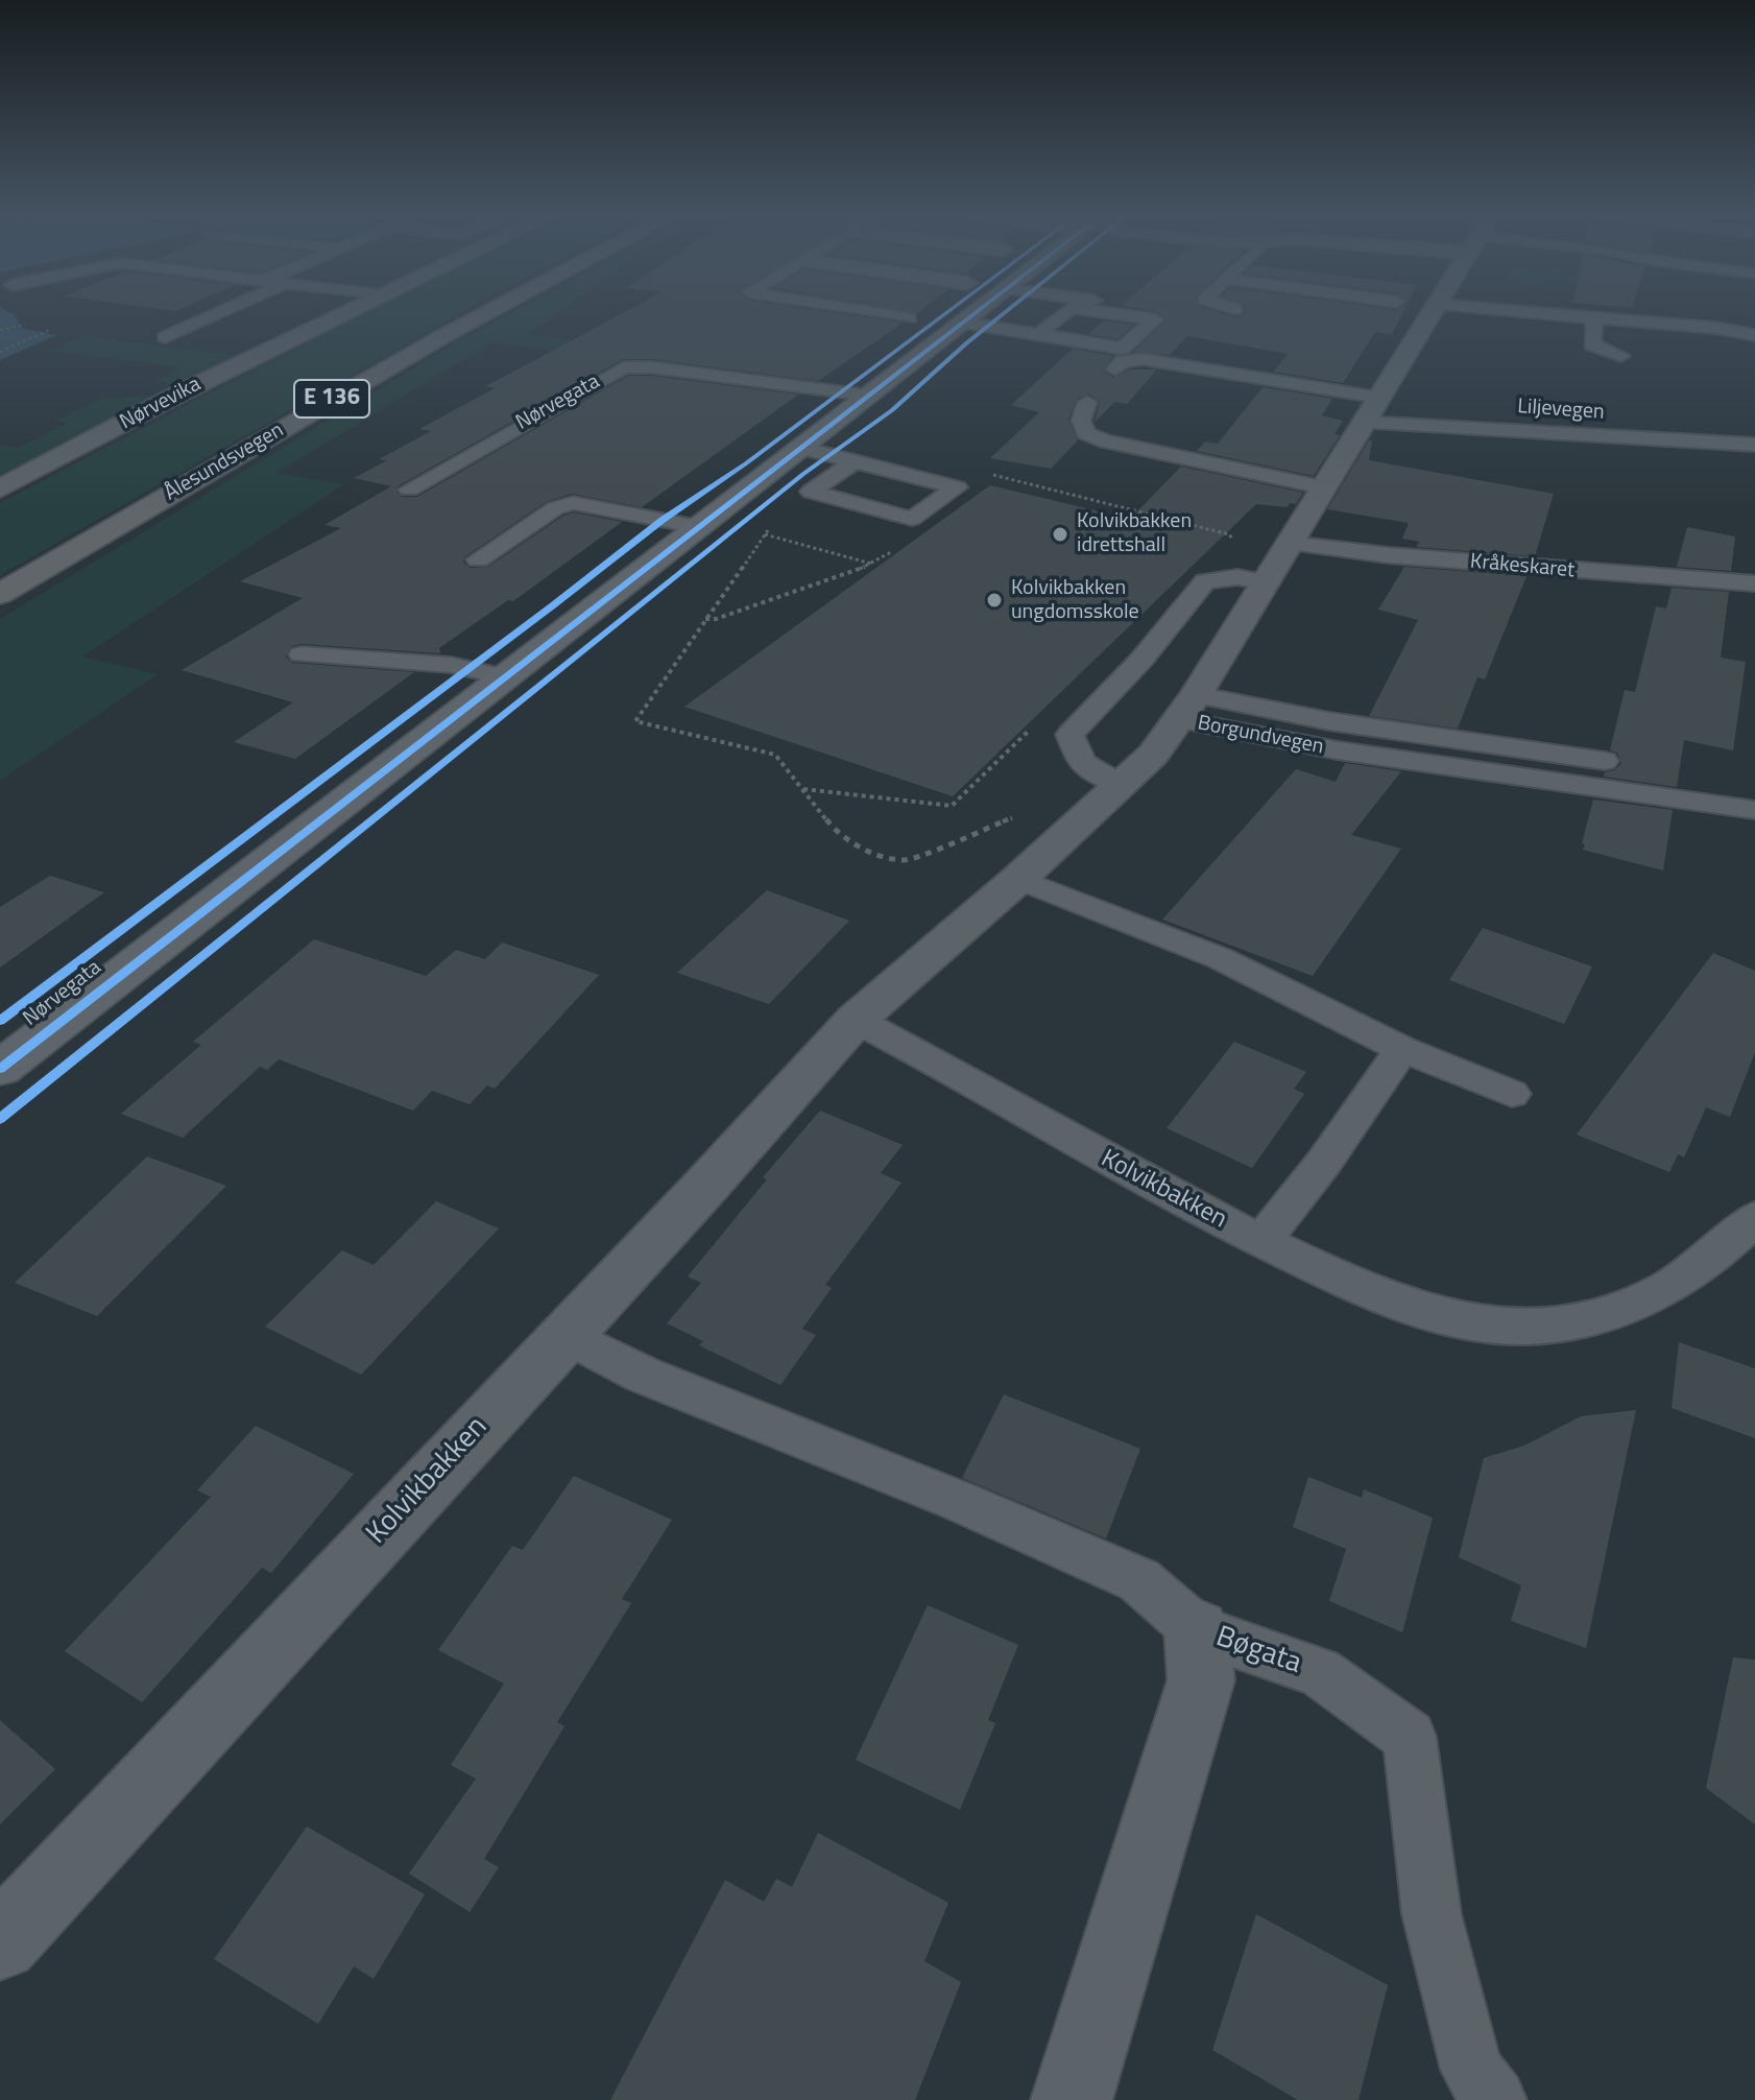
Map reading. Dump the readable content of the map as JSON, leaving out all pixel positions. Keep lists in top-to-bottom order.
{
  "streets": {
    "highway": ["E 136", "Ålesundsvegen"],
    "main road": ["Nørvegata"],
    "street": [
      "Nørvevika",
      "Borgundvegen",
      "Kolvikbakken",
      "Bøgata"
    ],
    "lane": ["Liljevegen", "Kråkeskaret"]
  },
  "crossings": [
    ["Liljevegen", "Borgundvegen"],
    ["Kråkeskaret", "Borgundvegen"],
    ["Borgundvegen", "Kolvikbakken"]
  ],
  "places": ["Kolvikbakken idrettshall", "Kolvikbakken ungdomsskole"]
}
